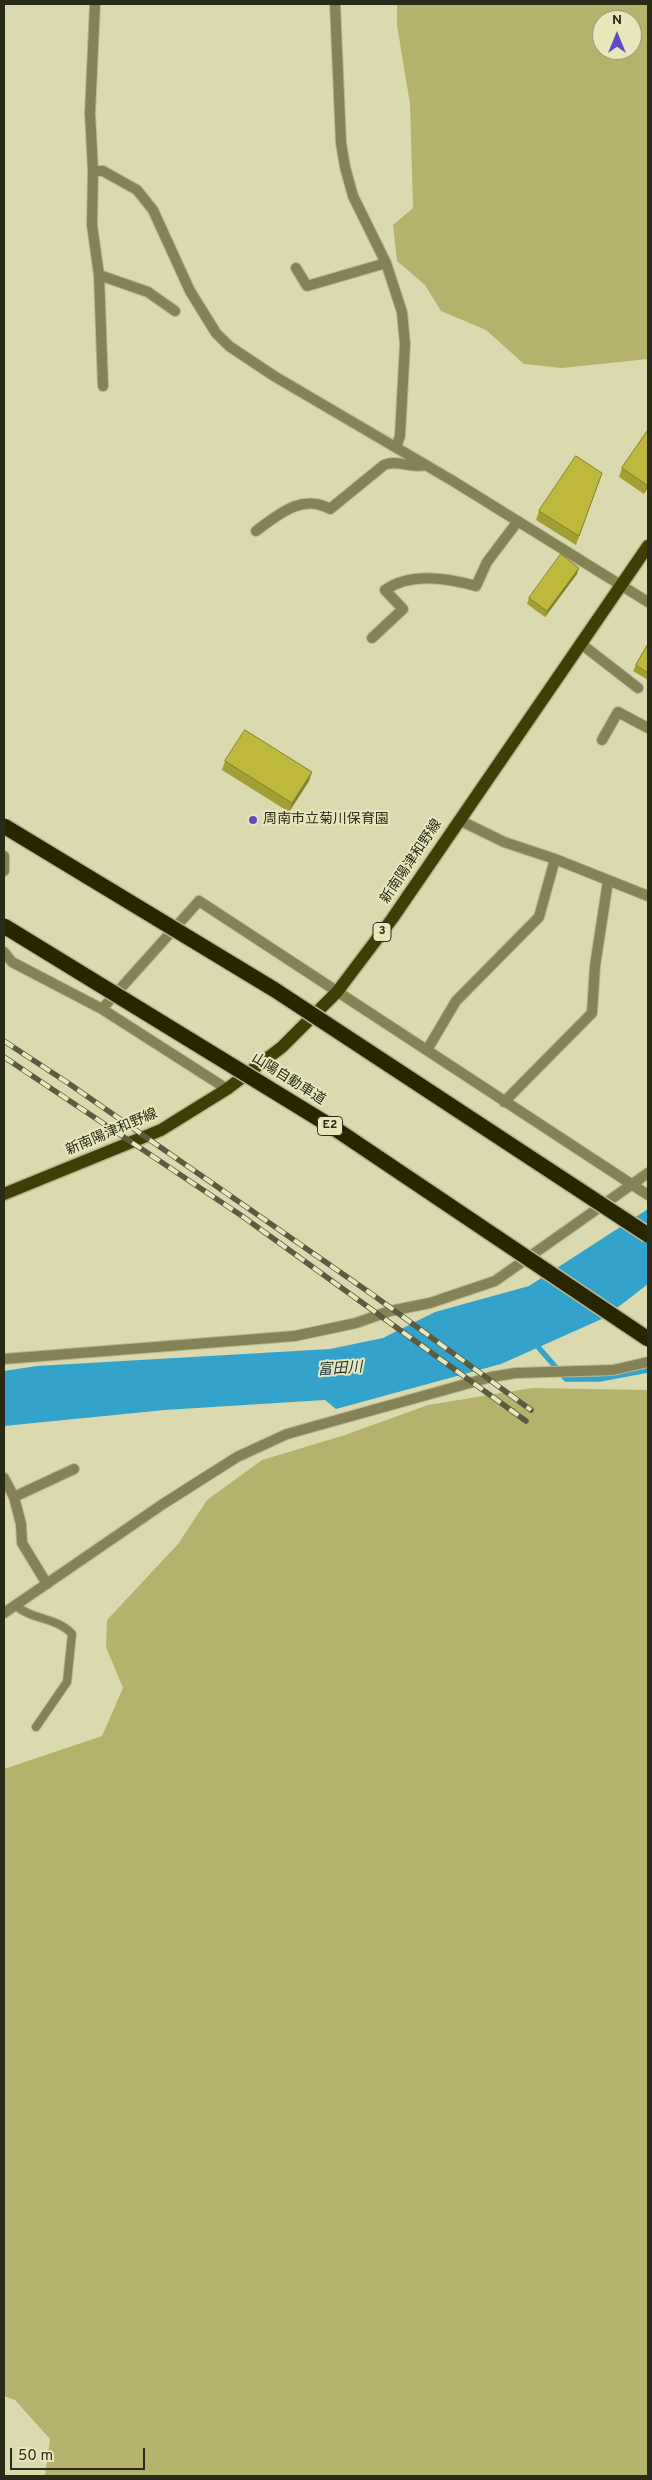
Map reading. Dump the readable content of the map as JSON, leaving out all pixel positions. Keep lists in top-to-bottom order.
{
  "streets": {
    "highway": ["山陽自動車道", "E2"],
    "main road": ["新南陽津和野線", "3"]
  },
  "water": ["富田川"],
  "places": ["周南市立菊川保育園"],
  "scale_bar": "50 m",
  "north": "top"
}
